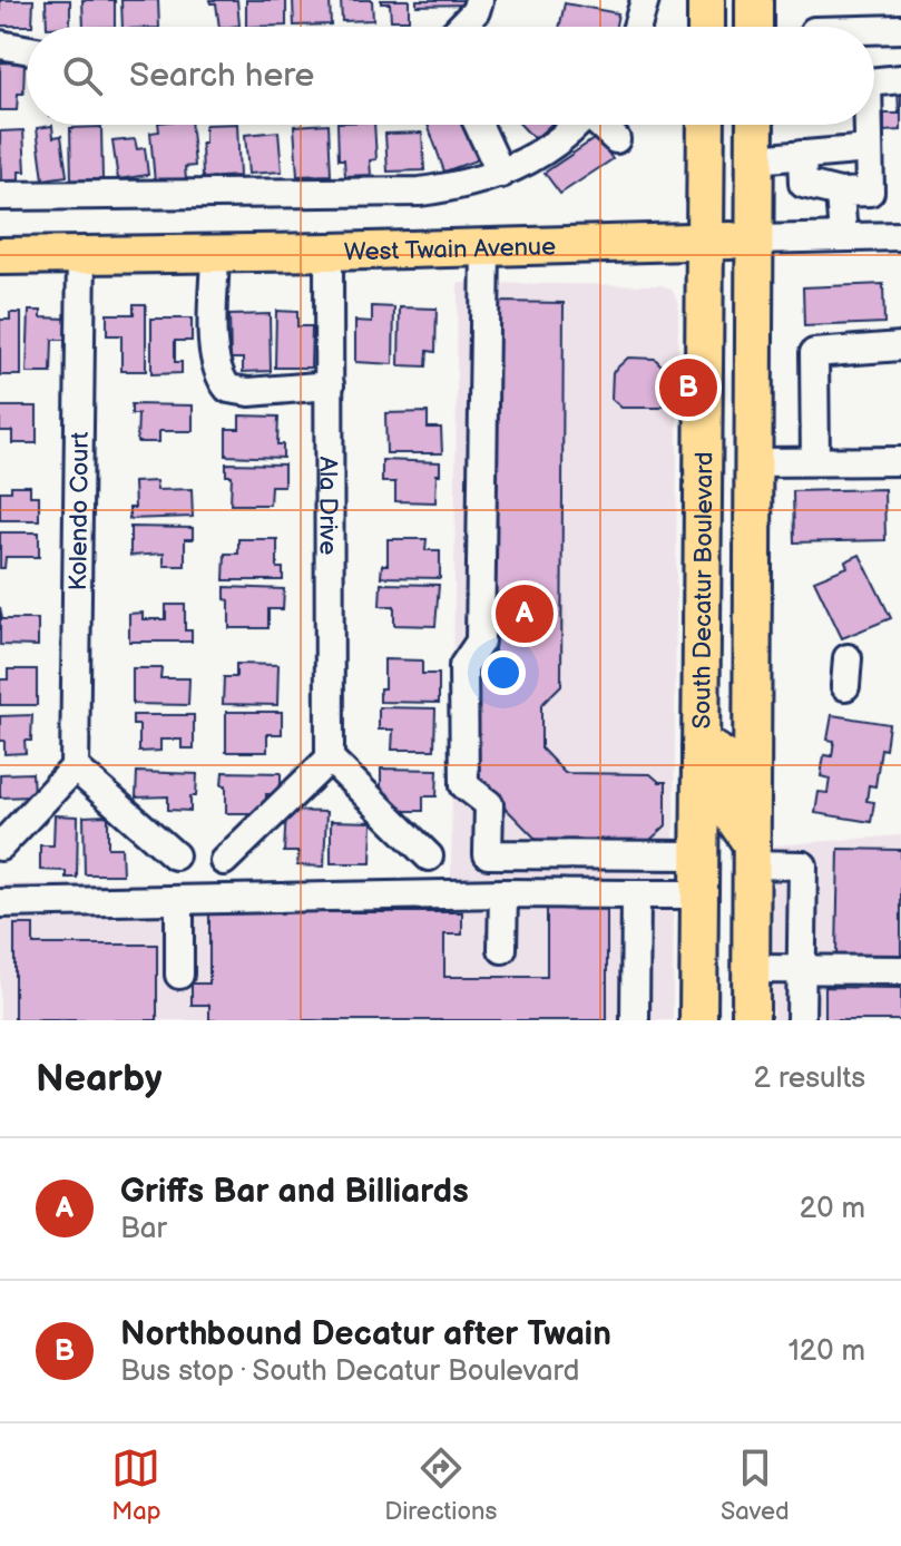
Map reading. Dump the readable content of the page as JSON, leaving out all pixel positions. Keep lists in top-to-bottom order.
{
  "streets": {
    "main road": ["West Twain Avenue", "South Decatur Boulevard"],
    "street": ["Ala Drive", "Kolendo Court"]
  },
  "crossings": [
    ["West Twain Avenue", "Ala Drive"],
    ["West Twain Avenue", "Kolendo Court"],
    ["West Twain Avenue", "South Decatur Boulevard"]
  ],
  "page": {
    "search": "Search here",
    "pins": ["B", "A"],
    "heading": ["Nearby", "2 results"],
    "list": [
      {
        "mark": "A",
        "name": "Griffs Bar and Billiards",
        "note": "Bar",
        "value": "20 m"
      },
      {
        "mark": "B",
        "name": "Northbound Decatur after Twain",
        "note": "Bus stop · South Decatur Boulevard",
        "value": "120 m"
      }
    ],
    "nav": ["Map", "Directions", "Saved"]
  }
}
